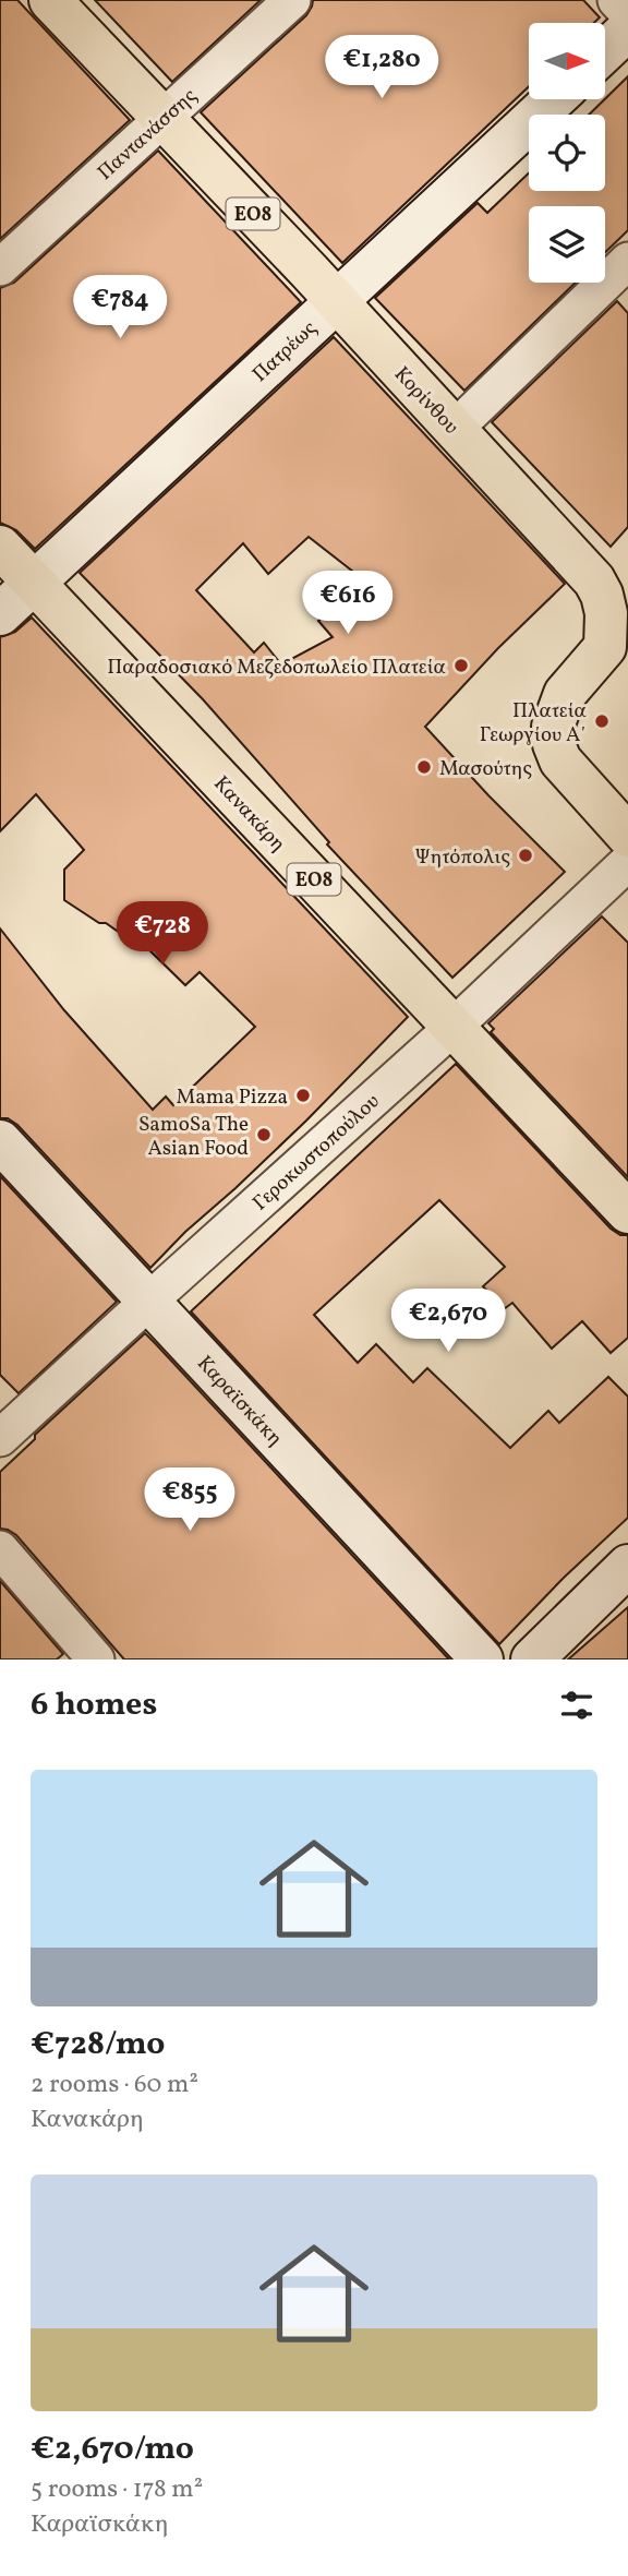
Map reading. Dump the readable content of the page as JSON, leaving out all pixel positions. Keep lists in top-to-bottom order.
{
  "streets": {
    "main road": [
      "ΕΟ8",
      "Πατρέως",
      "Κορίνθου",
      "Κανακάρη",
      "Καραϊσκάκη"
    ],
    "street": ["Παντανάσσης", "Γεροκωστοπούλου"]
  },
  "crossings": [
    ["Παντανάσσης", "Κορίνθου"],
    ["Πατρέως", "Κορίνθου"],
    ["Πατρέως", "Κανακάρη"],
    ["Κανακάρη", "Γεροκωστοπούλου"],
    ["Γεροκωστοπούλου", "Καραϊσκάκη"]
  ],
  "places": [
    "Παραδοσιακό Μεζεδοπωλείο Πλατεία",
    "Πλατεία Γεωργίου Α΄",
    "Μασούτης",
    "Ψητόπολις",
    "Mama Pizza",
    "SamoSa The Asian Food"
  ],
  "north": "right",
  "page": {
    "price": [
      "€1,280",
      "€784",
      "€616",
      "€728",
      "€2,670",
      "€855"
    ],
    "heading": "6 homes",
    "list": [
      {
        "name": "€728/mo",
        "note": "2 rooms · 60 m² · Κανακάρη"
      },
      {
        "name": "€2,670/mo",
        "note": "5 rooms · 178 m² · Καραϊσκάκη"
      }
    ]
  }
}
